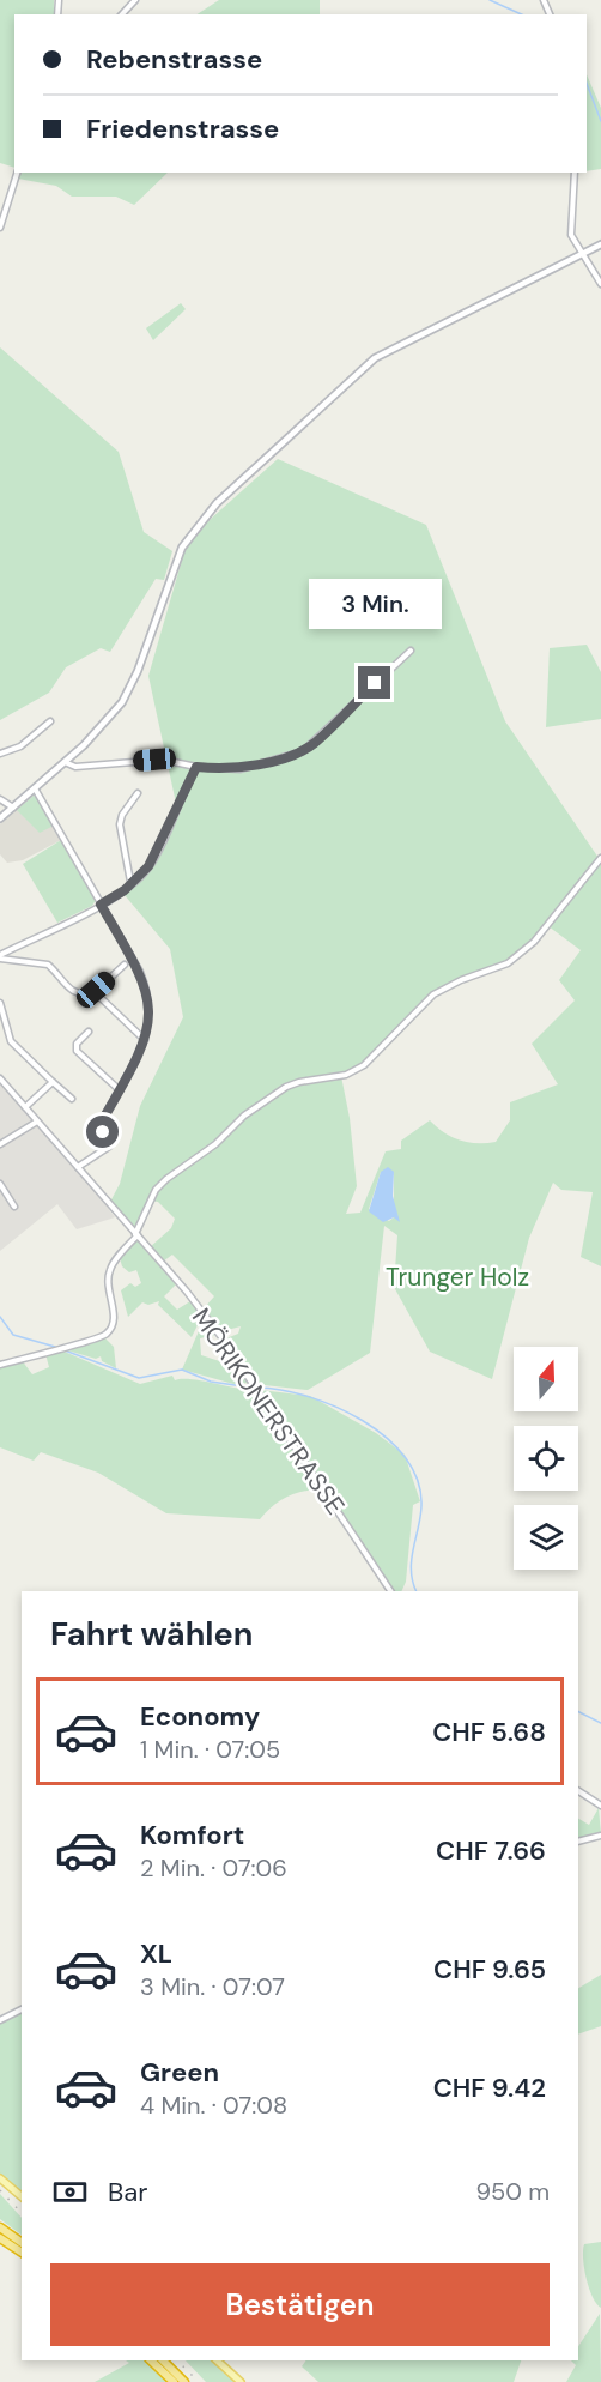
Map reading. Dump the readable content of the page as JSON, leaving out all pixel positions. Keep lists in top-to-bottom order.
{
  "streets": {
    "street": ["MÖRIKONERSTRASSE"]
  },
  "parks": ["Trunger Holz"],
  "north": "top",
  "page": {
    "banner": ["Rebenstrasse", "Friedenstrasse"],
    "bubble": "3 Min.",
    "heading": "Fahrt wählen",
    "list": [
      {
        "name": "Economy",
        "note": "1 Min. · 07:05",
        "value": "CHF 5.68"
      },
      {
        "name": "Komfort",
        "note": "2 Min. · 07:06",
        "value": "CHF 7.66"
      },
      {
        "name": "XL",
        "note": "3 Min. · 07:07",
        "value": "CHF 9.65"
      },
      {
        "name": "Green",
        "note": "4 Min. · 07:08",
        "value": "CHF 9.42"
      }
    ],
    "pay": ["Bar", "950 m"],
    "buttons": "Bestätigen"
  }
}
